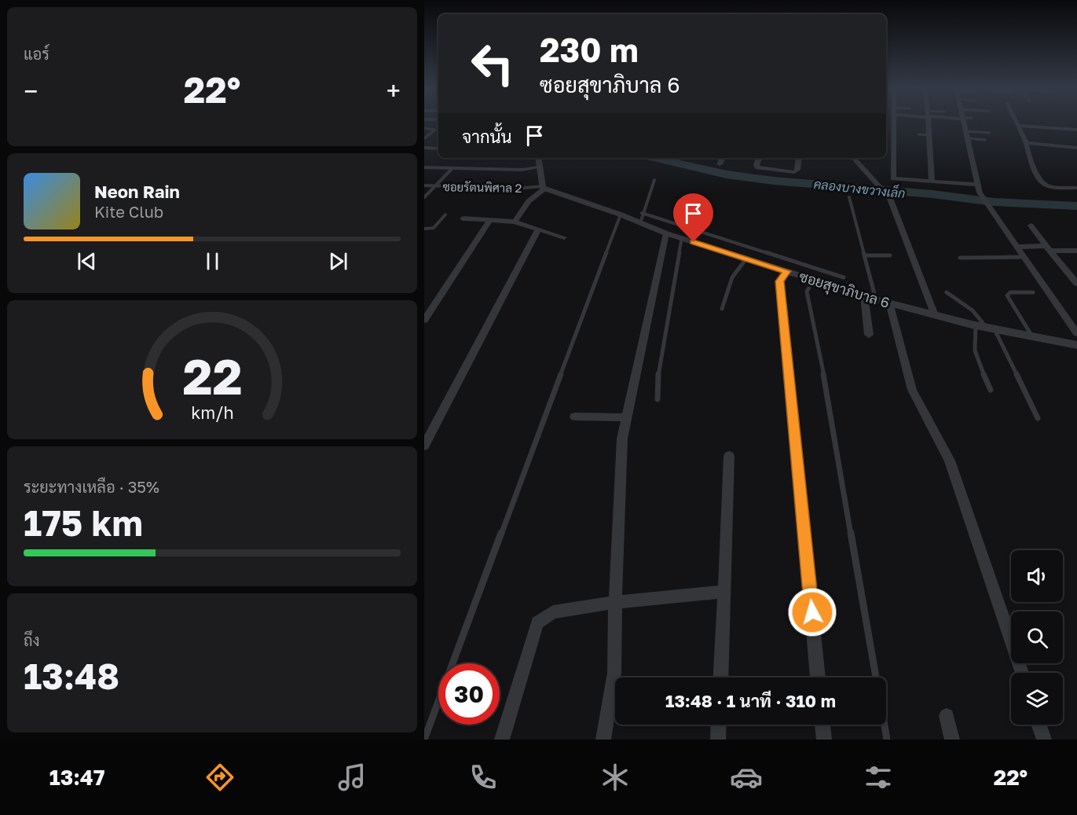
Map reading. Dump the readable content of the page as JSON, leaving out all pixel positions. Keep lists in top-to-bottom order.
{
  "streets": {
    "street": ["ซอยรัตนพิศาล 2", "ซอยสุขาภิบาล 6"]
  },
  "crossings": [
    ["ซอยรัตนพิศาล 2", "ซอยสุขาภิบาล 6"]
  ],
  "water": ["คลองบางขวางเล็ก"],
  "page": {
    "tile": [
      "แอร์",
      ["ระยะทางเหลือ · 35%", "175 km"],
      ["ถึง", "13:48"]
    ],
    "turn": ["230 m", "ซอยสุขาภิบาล 6"],
    "heat": ["−", "22°", "+"],
    "then": "จากนั้น",
    "song": ["Neon Rain", "Kite Club"],
    "limit": "30",
    "trip": "13:48 · 1 นาที · 310 m",
    "tabs": ["13:47", "22°"],
    "gauge": ["22", "km/h"]
  }
}
